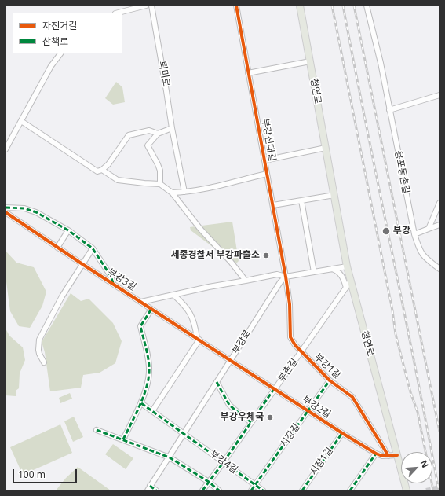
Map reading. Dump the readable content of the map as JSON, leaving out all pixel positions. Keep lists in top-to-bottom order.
{
  "streets": {
    "main road": ["청연로"],
    "street": [
      "퇴미로",
      "부강신대길",
      "용포동촌길",
      "부강3길",
      "부강로",
      "부강1길",
      "부촌길",
      "부강2길",
      "시장길",
      "시장1길",
      "부강4길"
    ]
  },
  "crossings": [
    ["청연로", "부강신대길"],
    ["청연로", "부촌길"],
    ["청연로", "부강2길"],
    ["부강신대길", "부강로"],
    ["부강신대길", "부강1길"],
    ["부강3길", "부강로"],
    ["부강3길", "부강2길"],
    ["부강로", "부강1길"],
    ["부강로", "부강2길"],
    ["부강로", "부강4길"],
    ["부강1길", "부촌길"],
    ["부강1길", "부강2길"],
    ["부강1길", "시장길"],
    ["부촌길", "부강2길"],
    ["부촌길", "부강4길"],
    ["부강2길", "시장길"],
    ["부강2길", "시장1길"],
    ["시장길", "부강4길"]
  ],
  "places": ["부강", "세종경찰서 부강파출소", "부강우체국"],
  "legend": ["자전거길", "산책로"],
  "scale_bar": "100 m",
  "north": "top right"
}
